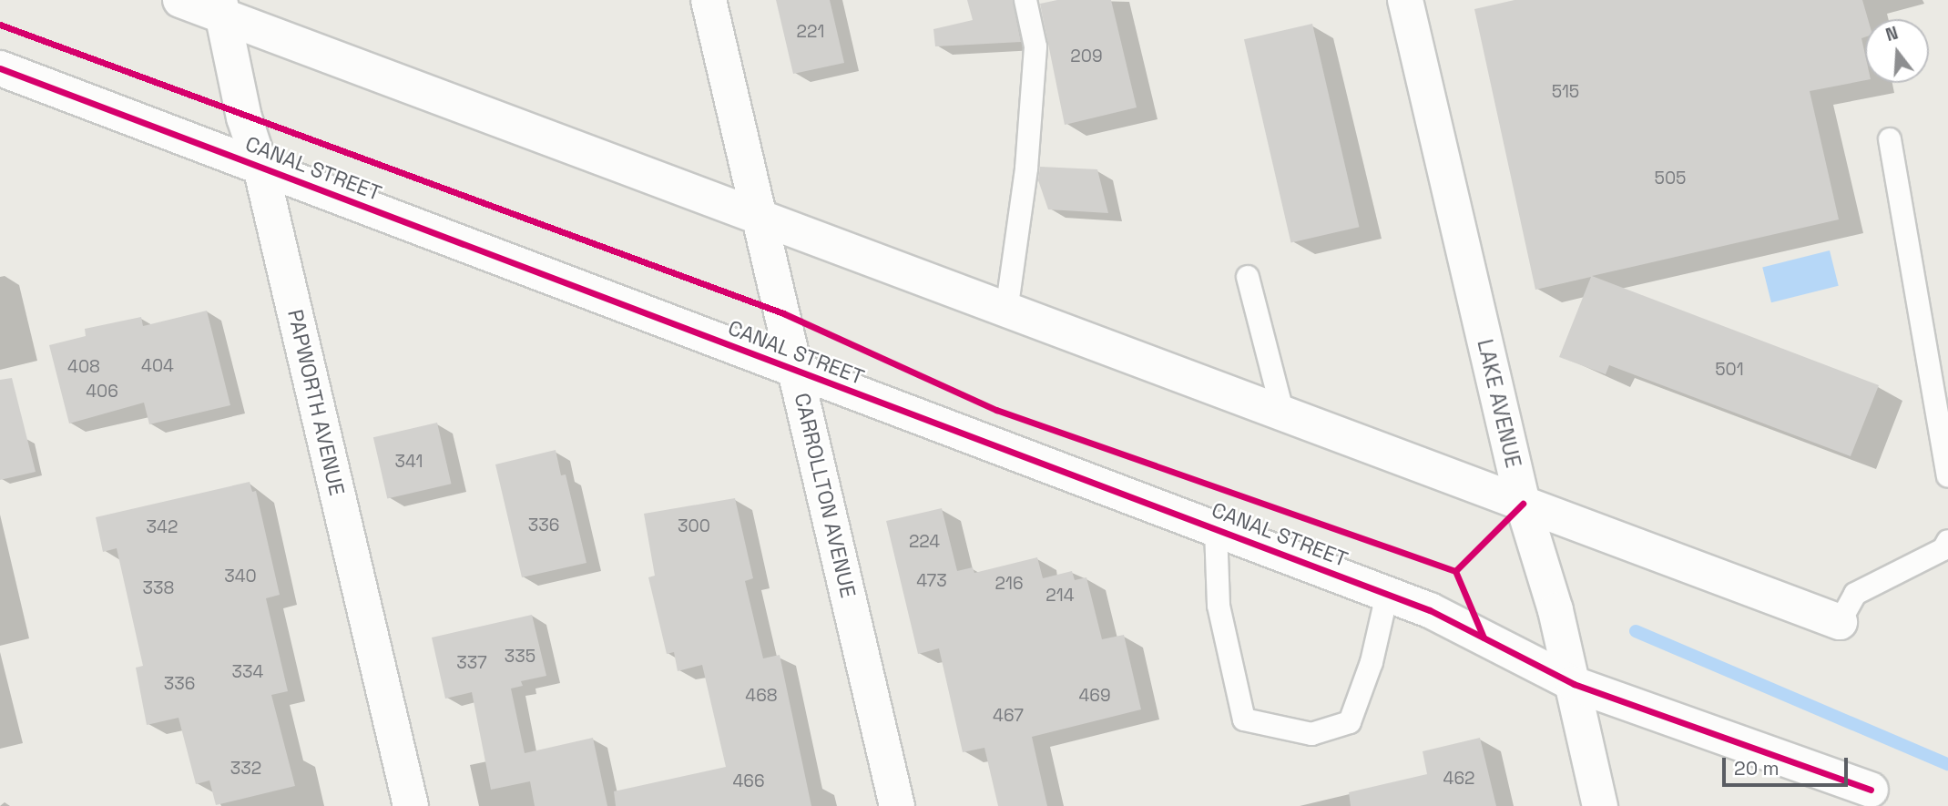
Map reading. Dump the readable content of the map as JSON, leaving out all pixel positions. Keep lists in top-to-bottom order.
{
  "streets": {
    "street": [
      "CANAL STREET",
      "PAPWORTH AVENUE",
      "LAKE AVENUE",
      "CARROLLTON AVENUE"
    ]
  },
  "crossings": [
    ["CANAL STREET", "PAPWORTH AVENUE"],
    ["CANAL STREET", "LAKE AVENUE"],
    ["CANAL STREET", "CARROLLTON AVENUE"]
  ],
  "house_numbers": [
    "221",
    "209",
    "515",
    "505",
    "404",
    "408",
    "501",
    "406",
    "341",
    "336",
    "300",
    "342",
    "224",
    "340",
    "473",
    "216",
    "338",
    "214",
    "335",
    "337",
    "334",
    "336",
    "468",
    "469",
    "467",
    "332",
    "462",
    "466"
  ],
  "scale_bar": "20 m",
  "north": "top"
}
